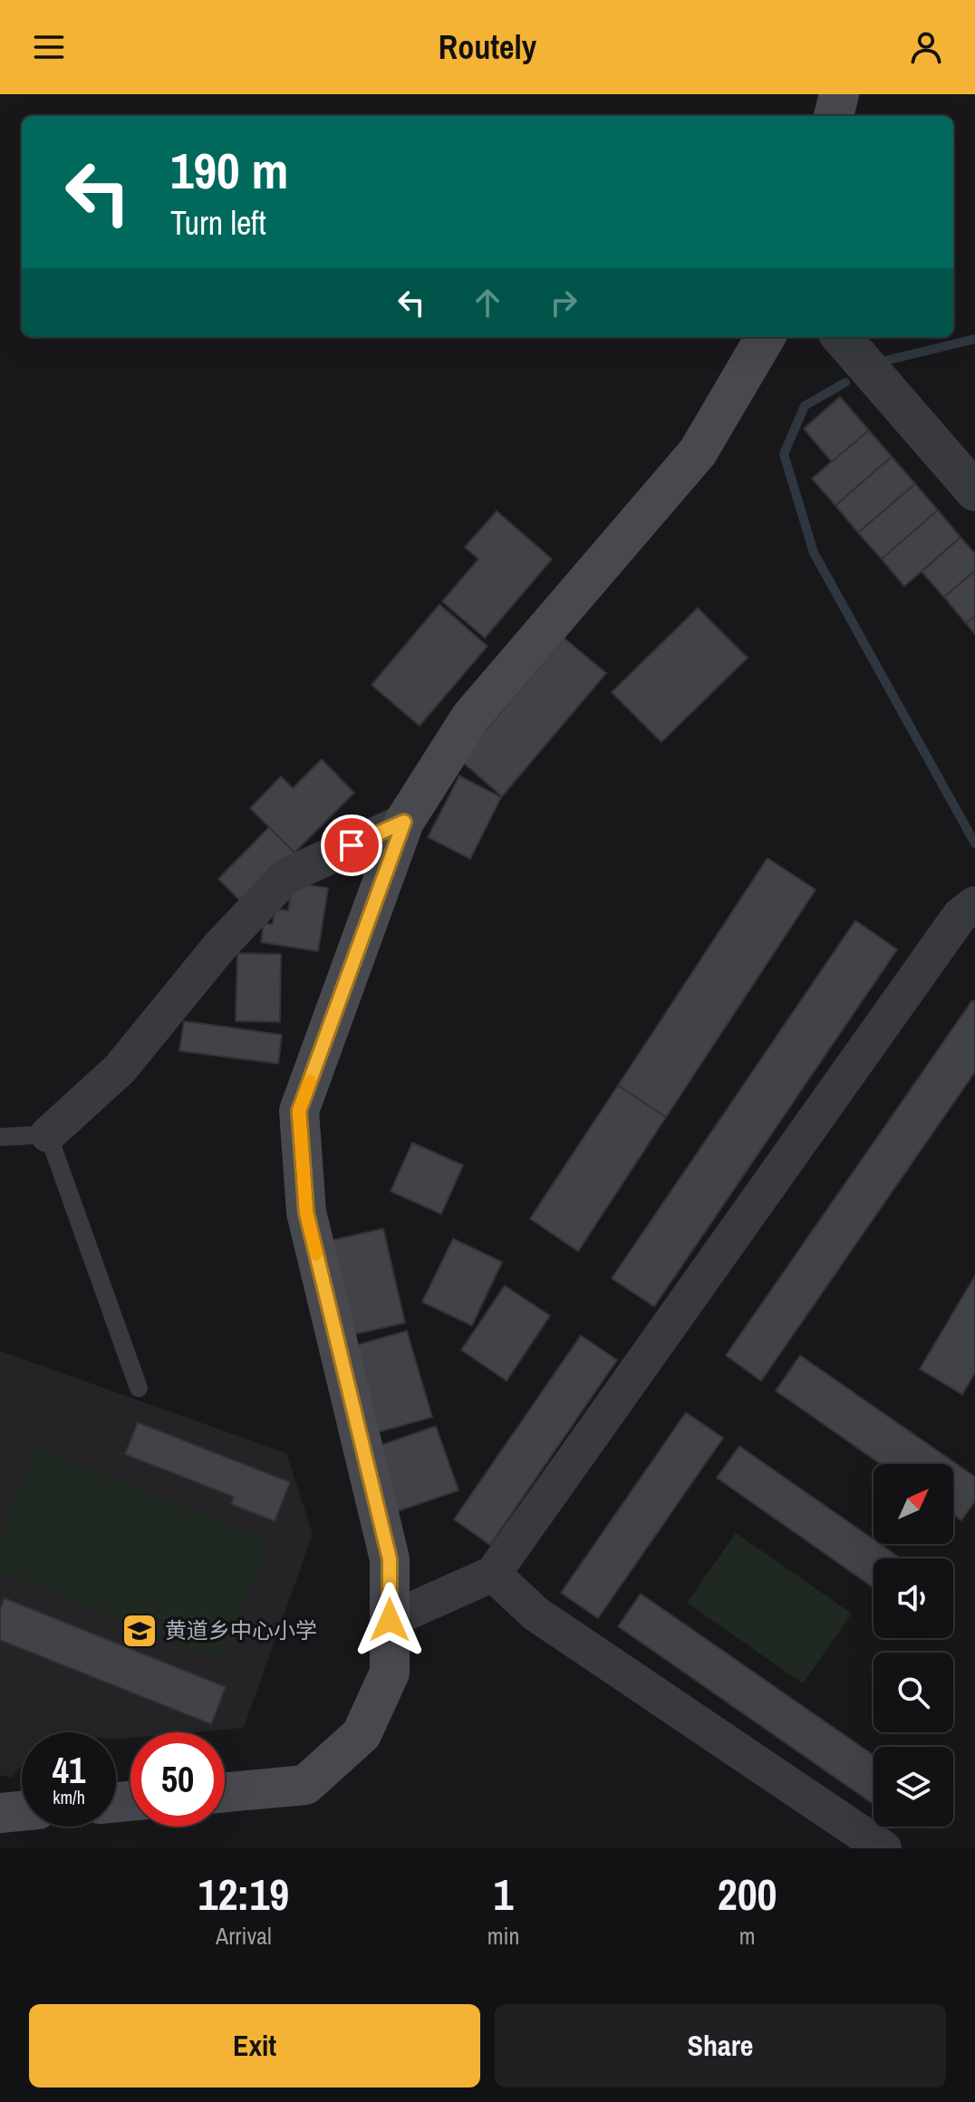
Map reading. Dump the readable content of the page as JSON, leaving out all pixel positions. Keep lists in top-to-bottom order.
{
  "places": {
    "school or university": ["黄道乡中心小学"]
  },
  "north": "top right",
  "page": {
    "header": "Routely",
    "turn": ["190 m", "Turn left"],
    "speed": "41 km/h",
    "limit": "50",
    "eta": [
      "12:19",
      "Arrival",
      "1",
      "min",
      "200",
      "m"
    ],
    "buttons": ["Exit", "Share"]
  }
}
